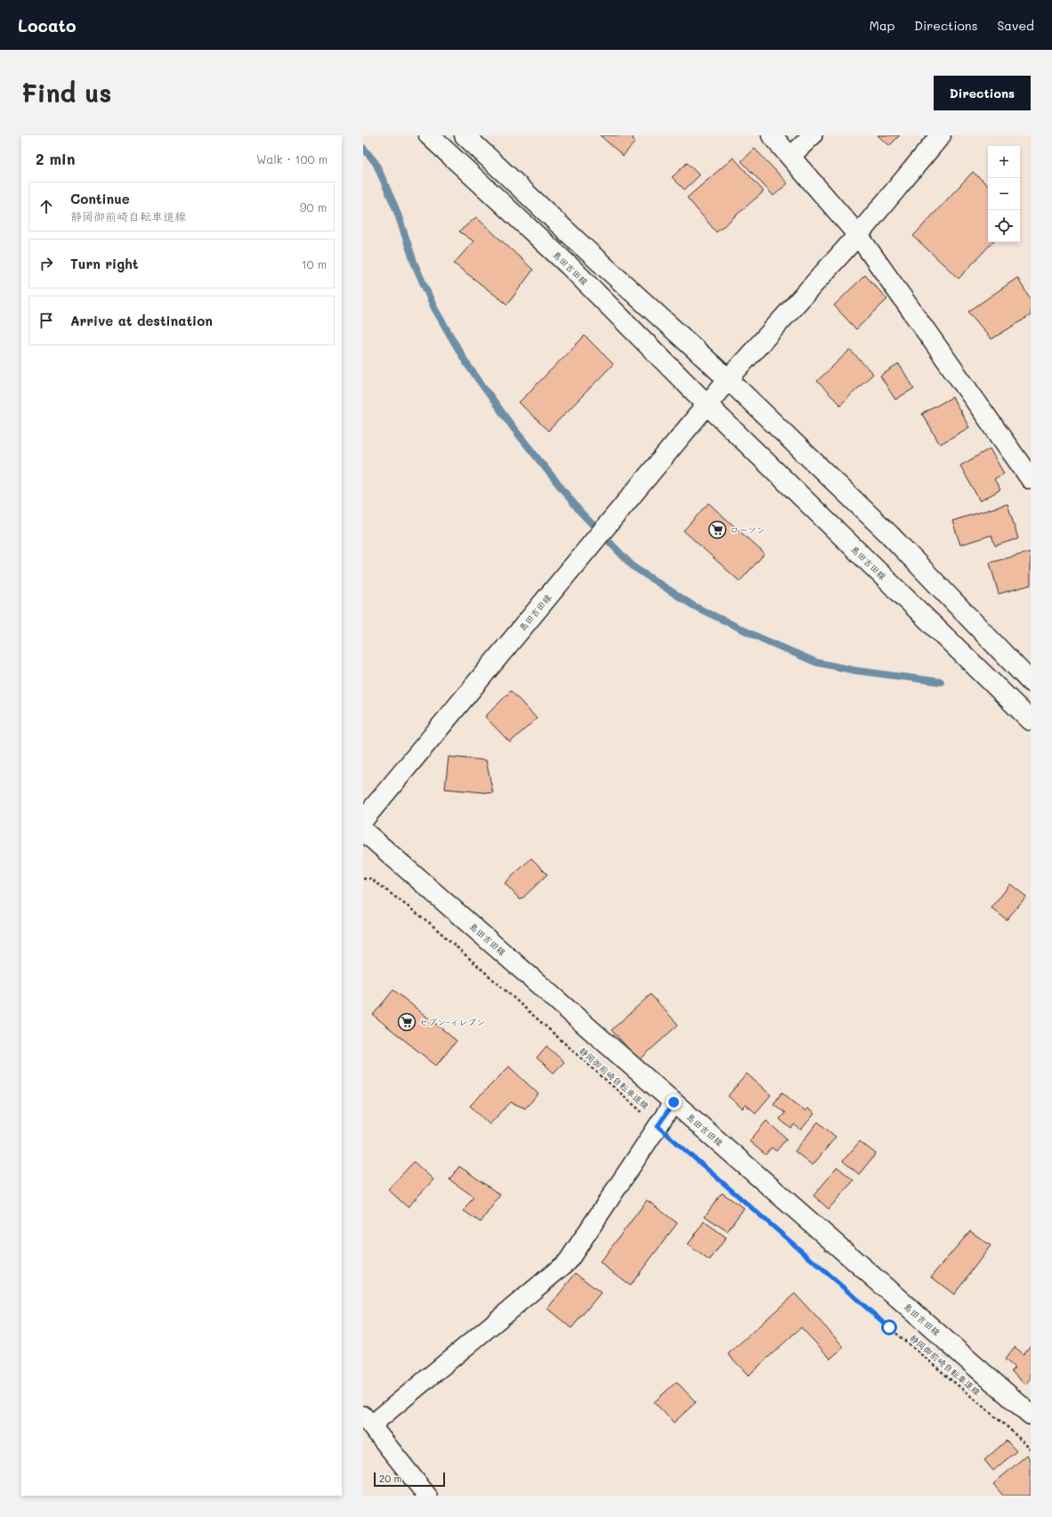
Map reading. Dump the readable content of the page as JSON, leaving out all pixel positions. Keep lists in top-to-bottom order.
{
  "streets": {
    "main road": ["島田吉田線"],
    "path": ["静岡御前崎自転車道線"]
  },
  "places": {
    "supermarket": ["ローソン", "セブン-イレブン"]
  },
  "scale_bar": "20 m",
  "page": {
    "header": "Locato",
    "nav": ["Map", "Directions", "Saved"],
    "buttons": "Directions",
    "title": "Find us",
    "heading": ["2 min", "Walk · 100 m"],
    "map_buttons": ["+", "−"],
    "list": [
      ["Continue", "静岡御前崎自転車道線", "90 m"],
      ["Turn right", "10 m"],
      "Arrive at destination"
    ],
    "scale": "20 m"
  }
}
